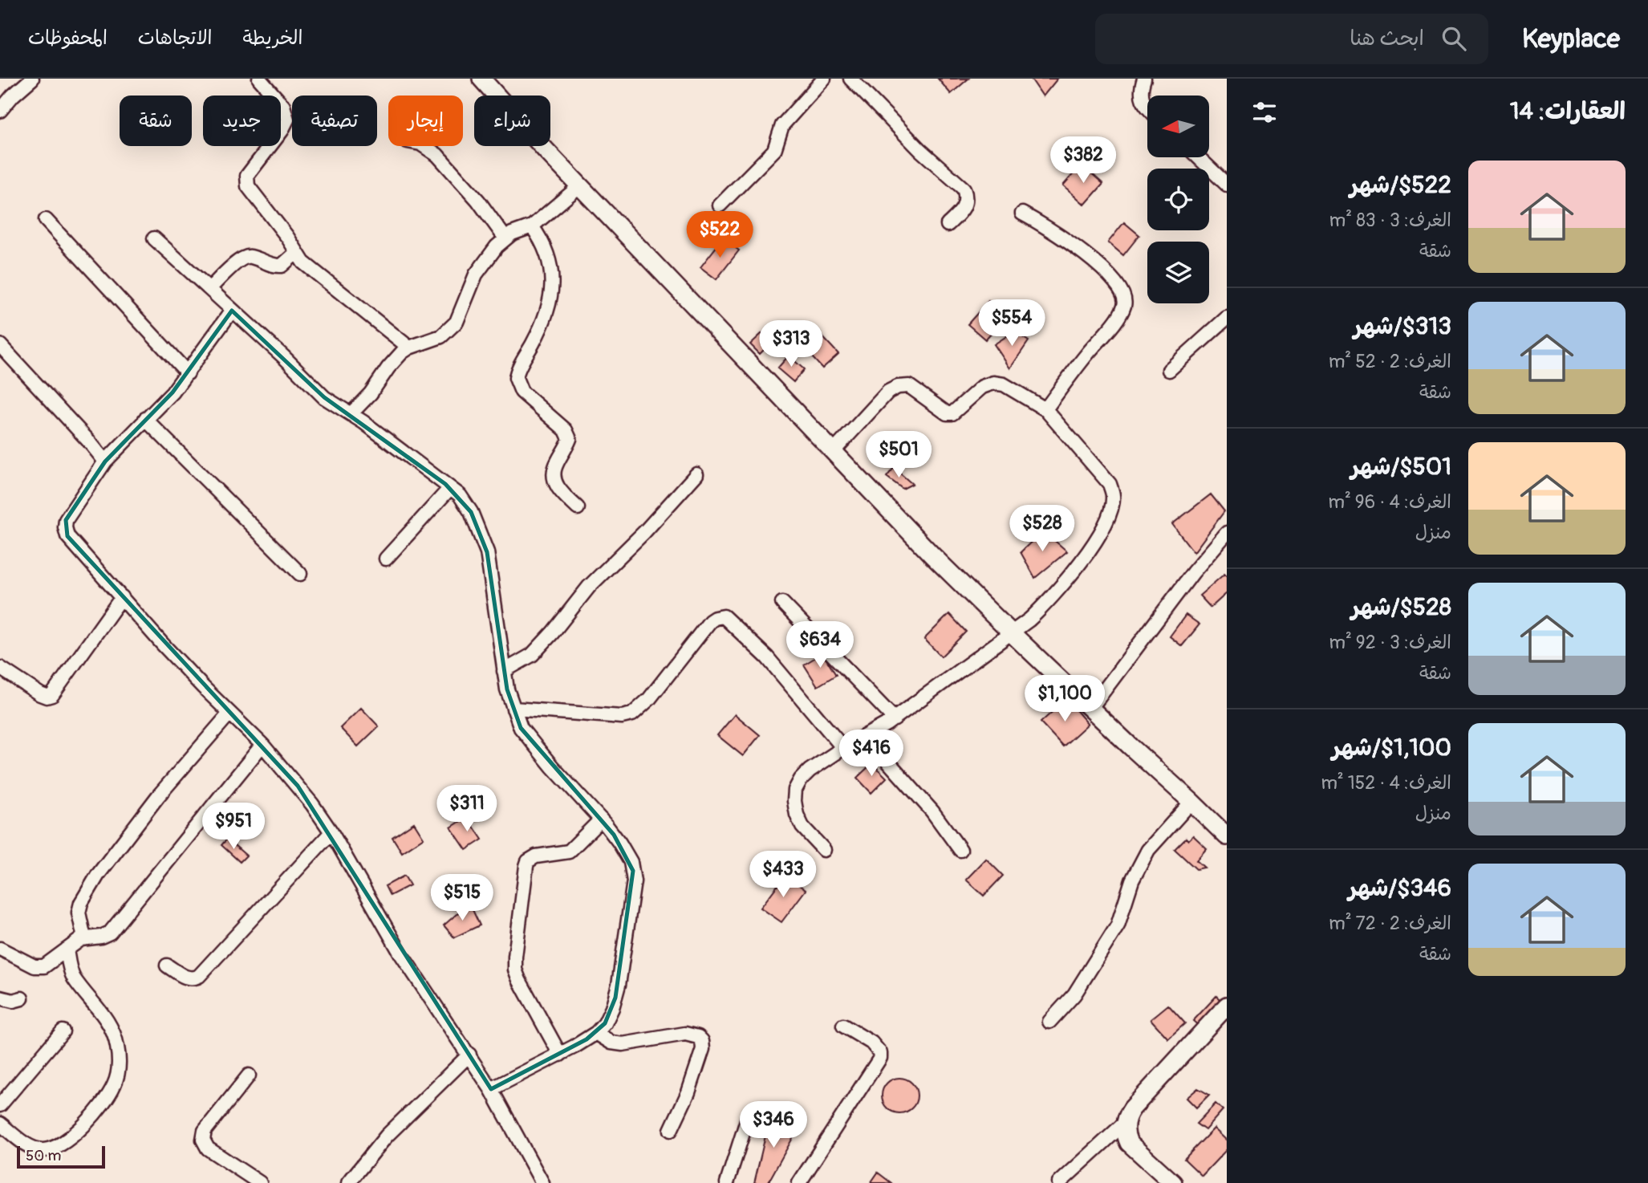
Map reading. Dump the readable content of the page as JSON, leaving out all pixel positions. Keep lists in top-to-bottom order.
{
  "scale_bar": "50 m",
  "north": "left",
  "page": {
    "header": "Keyplace",
    "search": "ابحث هنا",
    "nav": ["الخريطة", "الاتجاهات", "المحفوظات"],
    "heading": "العقارات: 14",
    "chip": [
      "شراء",
      "إيجار",
      "تصفية",
      "جديد",
      "شقة"
    ],
    "price": [
      "$382",
      "$522",
      "$554",
      "$313",
      "$501",
      "$528",
      "$634",
      "$1,100",
      "$416",
      "$311",
      "$951",
      "$433",
      "$515",
      "$346"
    ],
    "list": [
      {
        "name": "$522/شهر",
        "note": "الغرف: 3 · 83 m² · شقة"
      },
      {
        "name": "$313/شهر",
        "note": "الغرف: 2 · 52 m² · شقة"
      },
      {
        "name": "$501/شهر",
        "note": "الغرف: 4 · 96 m² · منزل"
      },
      {
        "name": "$528/شهر",
        "note": "الغرف: 3 · 92 m² · شقة"
      },
      {
        "name": "$1,100/شهر",
        "note": "الغرف: 4 · 152 m² · منزل"
      },
      {
        "name": "$346/شهر",
        "note": "الغرف: 2 · 72 m² · شقة"
      }
    ],
    "scale": "50 m"
  }
}
